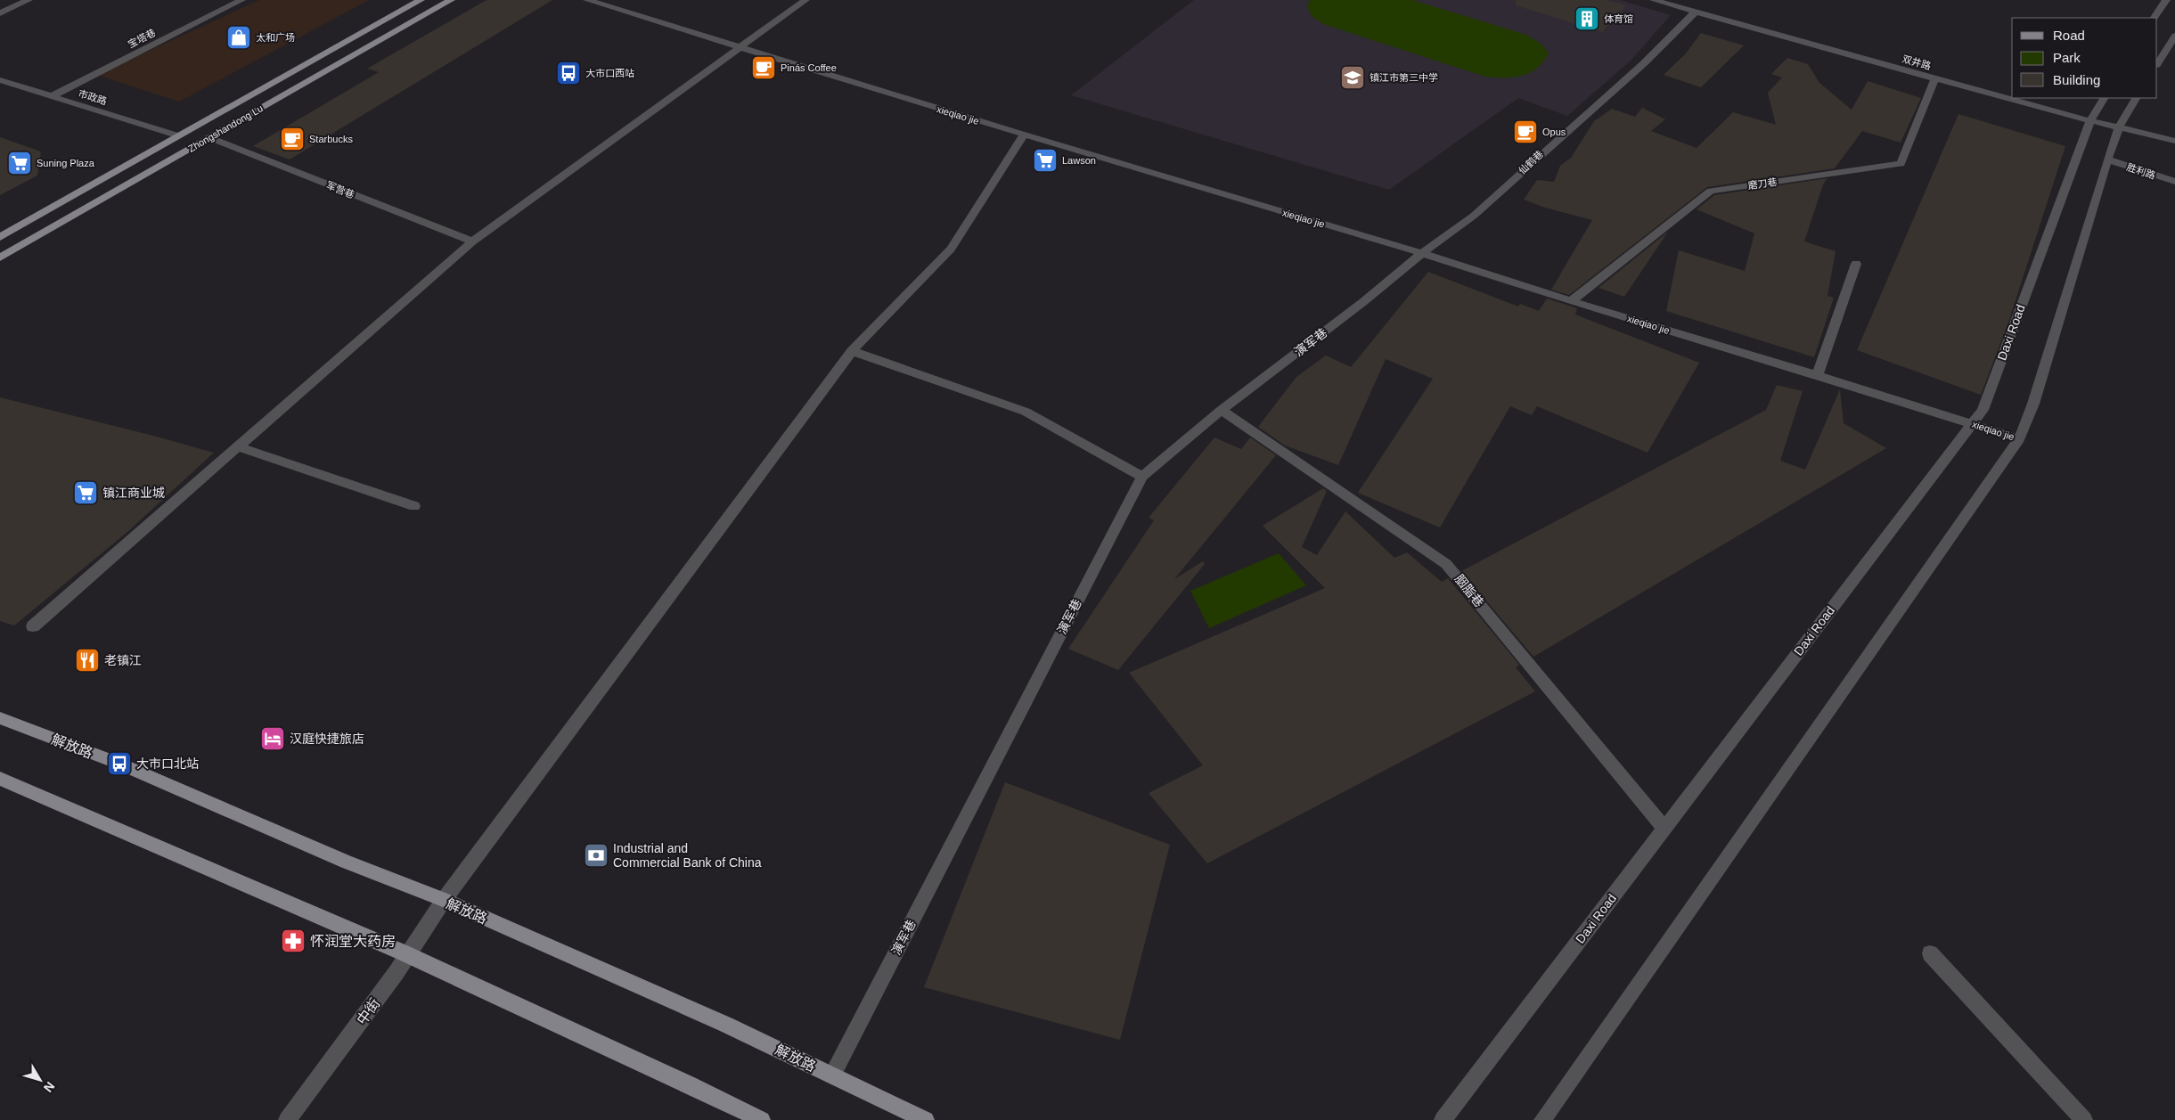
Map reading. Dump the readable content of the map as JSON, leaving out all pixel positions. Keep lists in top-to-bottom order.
{
  "streets": {
    "main road": ["Zhongshandong Lu", "解放路"],
    "street": [
      "宝塔巷",
      "双井路",
      "市政路",
      "xieqiao jie",
      "仙鹤巷",
      "胜利路",
      "磨刀巷",
      "军营巷",
      "Daxi Road",
      "演军巷",
      "胭脂巷",
      "中街"
    ]
  },
  "crossings": [
    ["宝塔巷", "市政路"],
    ["双井路", "仙鹤巷"],
    ["双井路", "磨刀巷"],
    ["双井路", "Daxi Road"],
    ["市政路", "Zhongshandong Lu"],
    ["xieqiao jie", "仙鹤巷"],
    ["xieqiao jie", "磨刀巷"],
    ["xieqiao jie", "Daxi Road"],
    ["xieqiao jie", "演军巷"],
    ["xieqiao jie", "中街"],
    ["Zhongshandong Lu", "军营巷"],
    ["仙鹤巷", "演军巷"],
    ["Daxi Road", "胭脂巷"],
    ["演军巷", "胭脂巷"],
    ["演军巷", "解放路"],
    ["解放路", "中街"]
  ],
  "places": {
    "building": ["体育馆"],
    "shop": ["太和广场"],
    "cafe": ["Pinás Coffee", "Opus", "Starbucks"],
    "bus stop": ["大市口西站", "大市口北站"],
    "school or university": ["镇江市第三中学"],
    "supermarket": ["Lawson", "Suning Plaza", "镇江商业城"],
    "restaurant": ["老镇江"],
    "hotel": ["汉庭快捷旅店"],
    "bank": ["Industrial and Commercial Bank of China"],
    "pharmacy": ["怀润堂大药房"]
  },
  "legend": ["Road", "Park", "Building"],
  "north": "bottom right"
}
